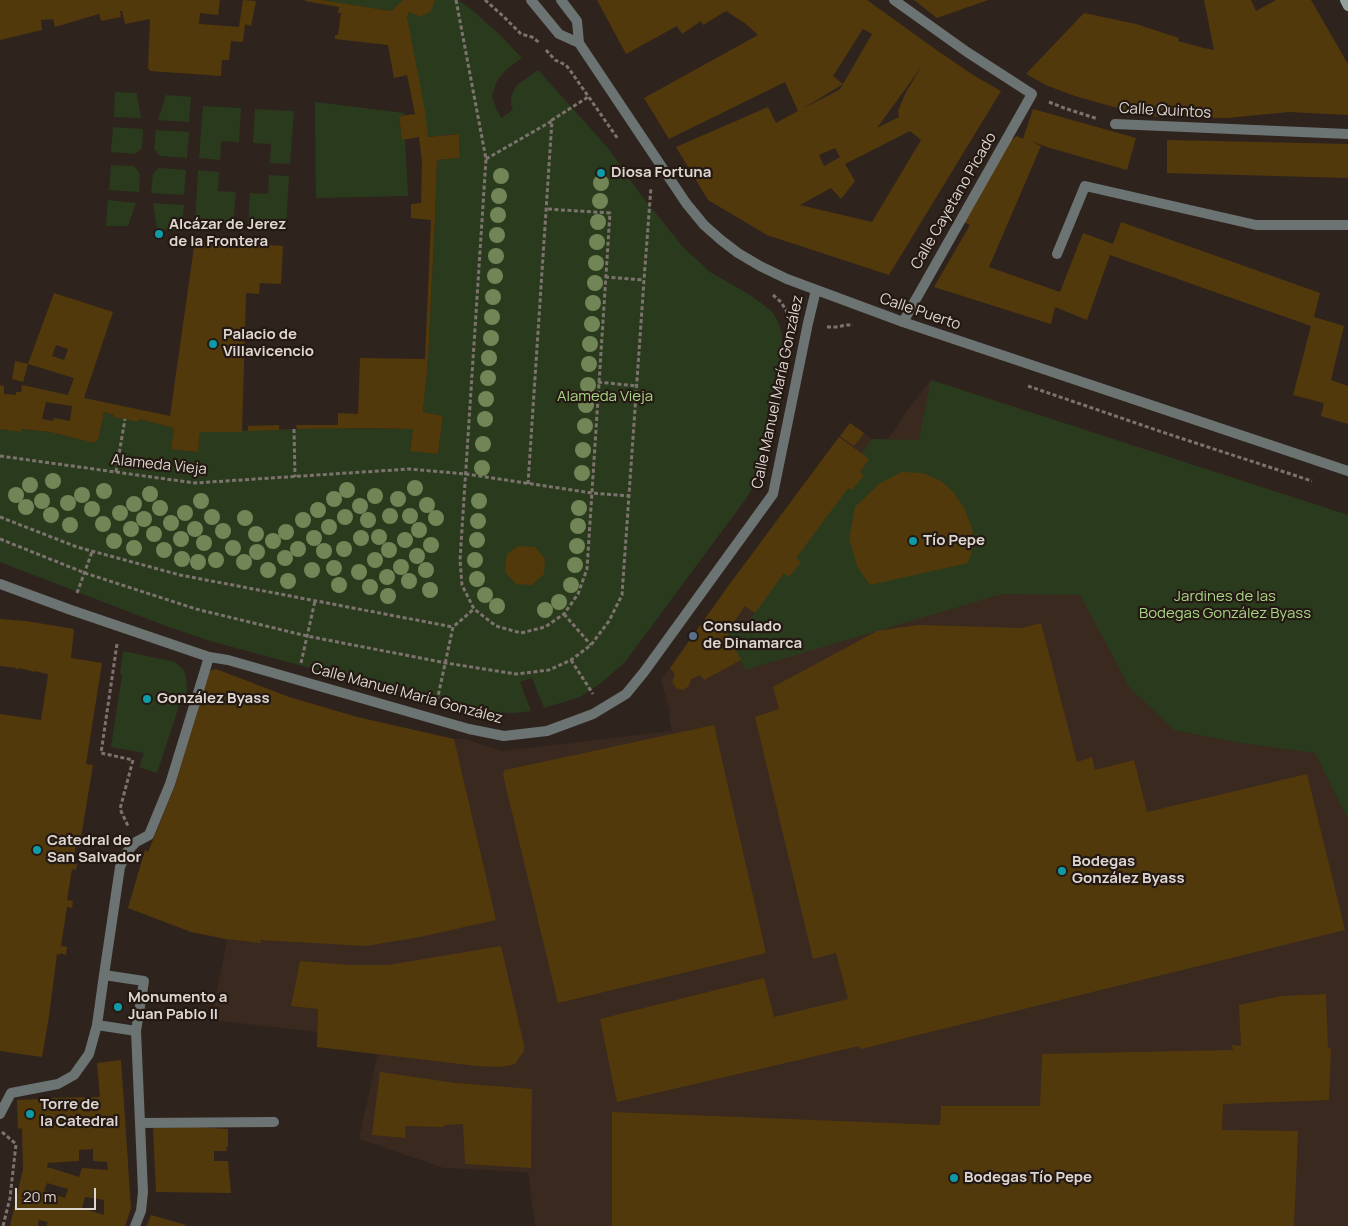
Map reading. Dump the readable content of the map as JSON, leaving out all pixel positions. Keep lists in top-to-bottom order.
{
  "streets": {
    "street": [
      "Calle Quintos",
      "Calle Cayetano Picado",
      "Calle Puerto",
      "Calle Manuel María González"
    ],
    "path": ["Alameda Vieja"]
  },
  "crossings": [
    ["Calle Quintos", "Calle Cayetano Picado"],
    ["Calle Cayetano Picado", "Calle Puerto"],
    ["Calle Puerto", "Calle Manuel María González"]
  ],
  "parks": ["Alameda Vieja", "Jardines de las Bodegas González Byass"],
  "places": [
    "Diosa Fortuna",
    "Alcázar de Jerez de la Frontera",
    "Palacio de Villavicencio",
    "Tío Pepe",
    "Consulado de Dinamarca",
    "González Byass",
    "Catedral de San Salvador",
    "Bodegas González Byass",
    "Monumento a Juan Pablo II",
    "Torre de la Catedral",
    "Bodegas Tío Pepe"
  ],
  "scale_bar": "20 m"
}
